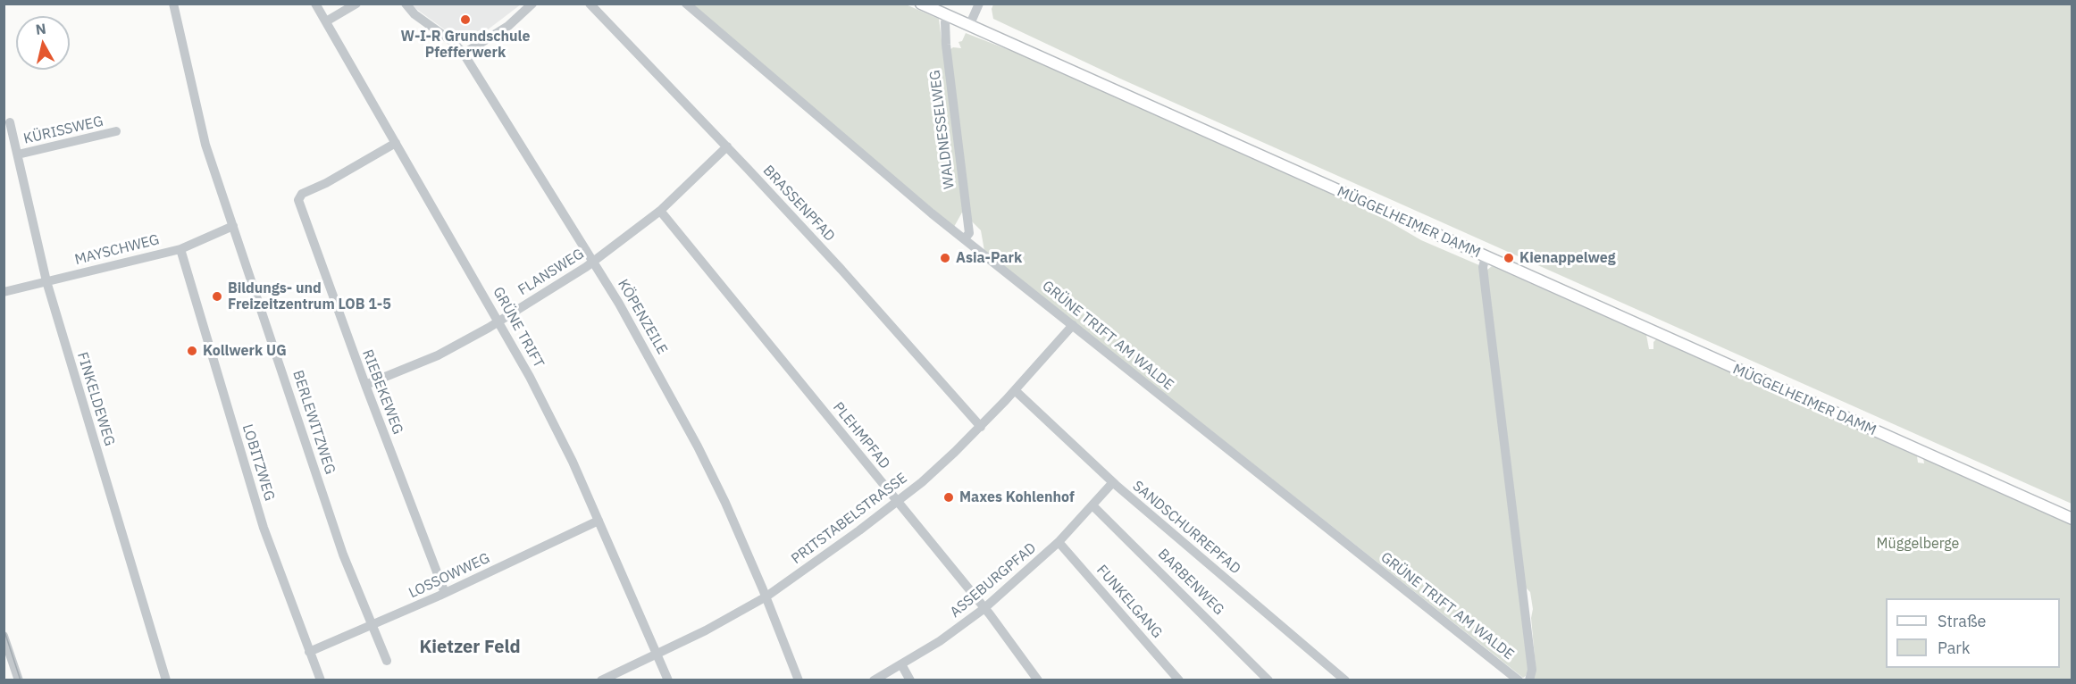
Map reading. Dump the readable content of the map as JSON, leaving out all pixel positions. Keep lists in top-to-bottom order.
{
  "streets": {
    "main road": ["MÜGGELHEIMER DAMM"],
    "street": [
      "WALDNESSELWEG",
      "KÜRISSWEG",
      "BRASSENPFAD",
      "MAYSCHWEG",
      "FLANSWEG",
      "KÖPENZEILE",
      "GRÜNE TRIFT",
      "GRÜNE TRIFT AM WALDE",
      "RIEBEKEWEG",
      "FINKELDEWEG",
      "BERLEWITZWEG",
      "PLEHMPFAD",
      "LOBITZWEG",
      "PRITSTABELSTRASSE",
      "SANDSCHURREPFAD",
      "LOSSOWWEG",
      "ASSEBURGPFAD",
      "BARBENWEG",
      "FUNKELGANG"
    ]
  },
  "crossings": [
    ["WALDNESSELWEG", "MÜGGELHEIMER DAMM"],
    ["WALDNESSELWEG", "GRÜNE TRIFT AM WALDE"],
    ["KÜRISSWEG", "FINKELDEWEG"],
    ["BRASSENPFAD", "FLANSWEG"],
    ["BRASSENPFAD", "PRITSTABELSTRASSE"],
    ["MAYSCHWEG", "FINKELDEWEG"],
    ["MAYSCHWEG", "BERLEWITZWEG"],
    ["MAYSCHWEG", "LOBITZWEG"],
    ["FLANSWEG", "KÖPENZEILE"],
    ["FLANSWEG", "GRÜNE TRIFT"],
    ["FLANSWEG", "RIEBEKEWEG"],
    ["FLANSWEG", "PLEHMPFAD"],
    ["KÖPENZEILE", "PRITSTABELSTRASSE"],
    ["GRÜNE TRIFT", "RIEBEKEWEG"],
    ["GRÜNE TRIFT", "PRITSTABELSTRASSE"],
    ["GRÜNE TRIFT", "LOSSOWWEG"],
    ["GRÜNE TRIFT AM WALDE", "PRITSTABELSTRASSE"],
    ["RIEBEKEWEG", "LOSSOWWEG"],
    ["BERLEWITZWEG", "LOSSOWWEG"],
    ["PLEHMPFAD", "PRITSTABELSTRASSE"],
    ["PLEHMPFAD", "ASSEBURGPFAD"],
    ["LOBITZWEG", "LOSSOWWEG"],
    ["PRITSTABELSTRASSE", "SANDSCHURREPFAD"],
    ["SANDSCHURREPFAD", "ASSEBURGPFAD"],
    ["ASSEBURGPFAD", "BARBENWEG"],
    ["ASSEBURGPFAD", "FUNKELGANG"]
  ],
  "districts": ["Kietzer Feld"],
  "parks": ["Müggelberge"],
  "places": [
    "W-I-R Grundschule Pfefferwerk",
    "Asia-Park",
    "Kienappelweg",
    "Bildungs- und Freizeitzentrum LOB 1-5",
    "Kollwerk UG",
    "Maxes Kohlenhof"
  ],
  "legend": ["Straße", "Park"],
  "north": "top"
}
